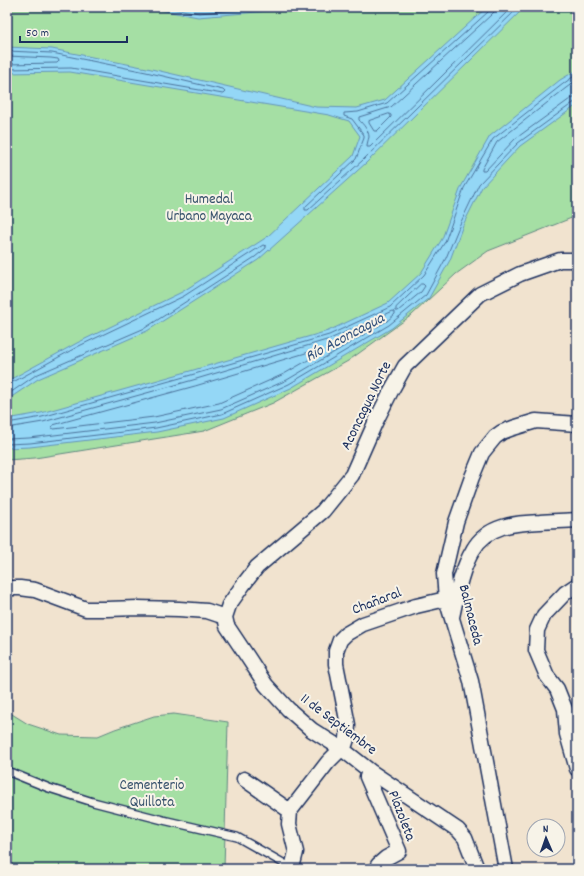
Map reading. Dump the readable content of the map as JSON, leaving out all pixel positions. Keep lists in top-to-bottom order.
{
  "streets": {
    "street": [
      "Aconcagua Norte",
      "Chañaral",
      "Balmaceda",
      "11 de Septiembre",
      "Plazoleta"
    ]
  },
  "crossings": [
    ["Aconcagua Norte", "11 de Septiembre"],
    ["Chañaral", "Balmaceda"],
    ["Chañaral", "11 de Septiembre"],
    ["11 de Septiembre", "Plazoleta"]
  ],
  "water": ["Río Aconcagua"],
  "parks": ["Humedal Urbano Mayaca", "Cementerio Quillota"],
  "scale_bar": "50 m",
  "north": "top"
}
